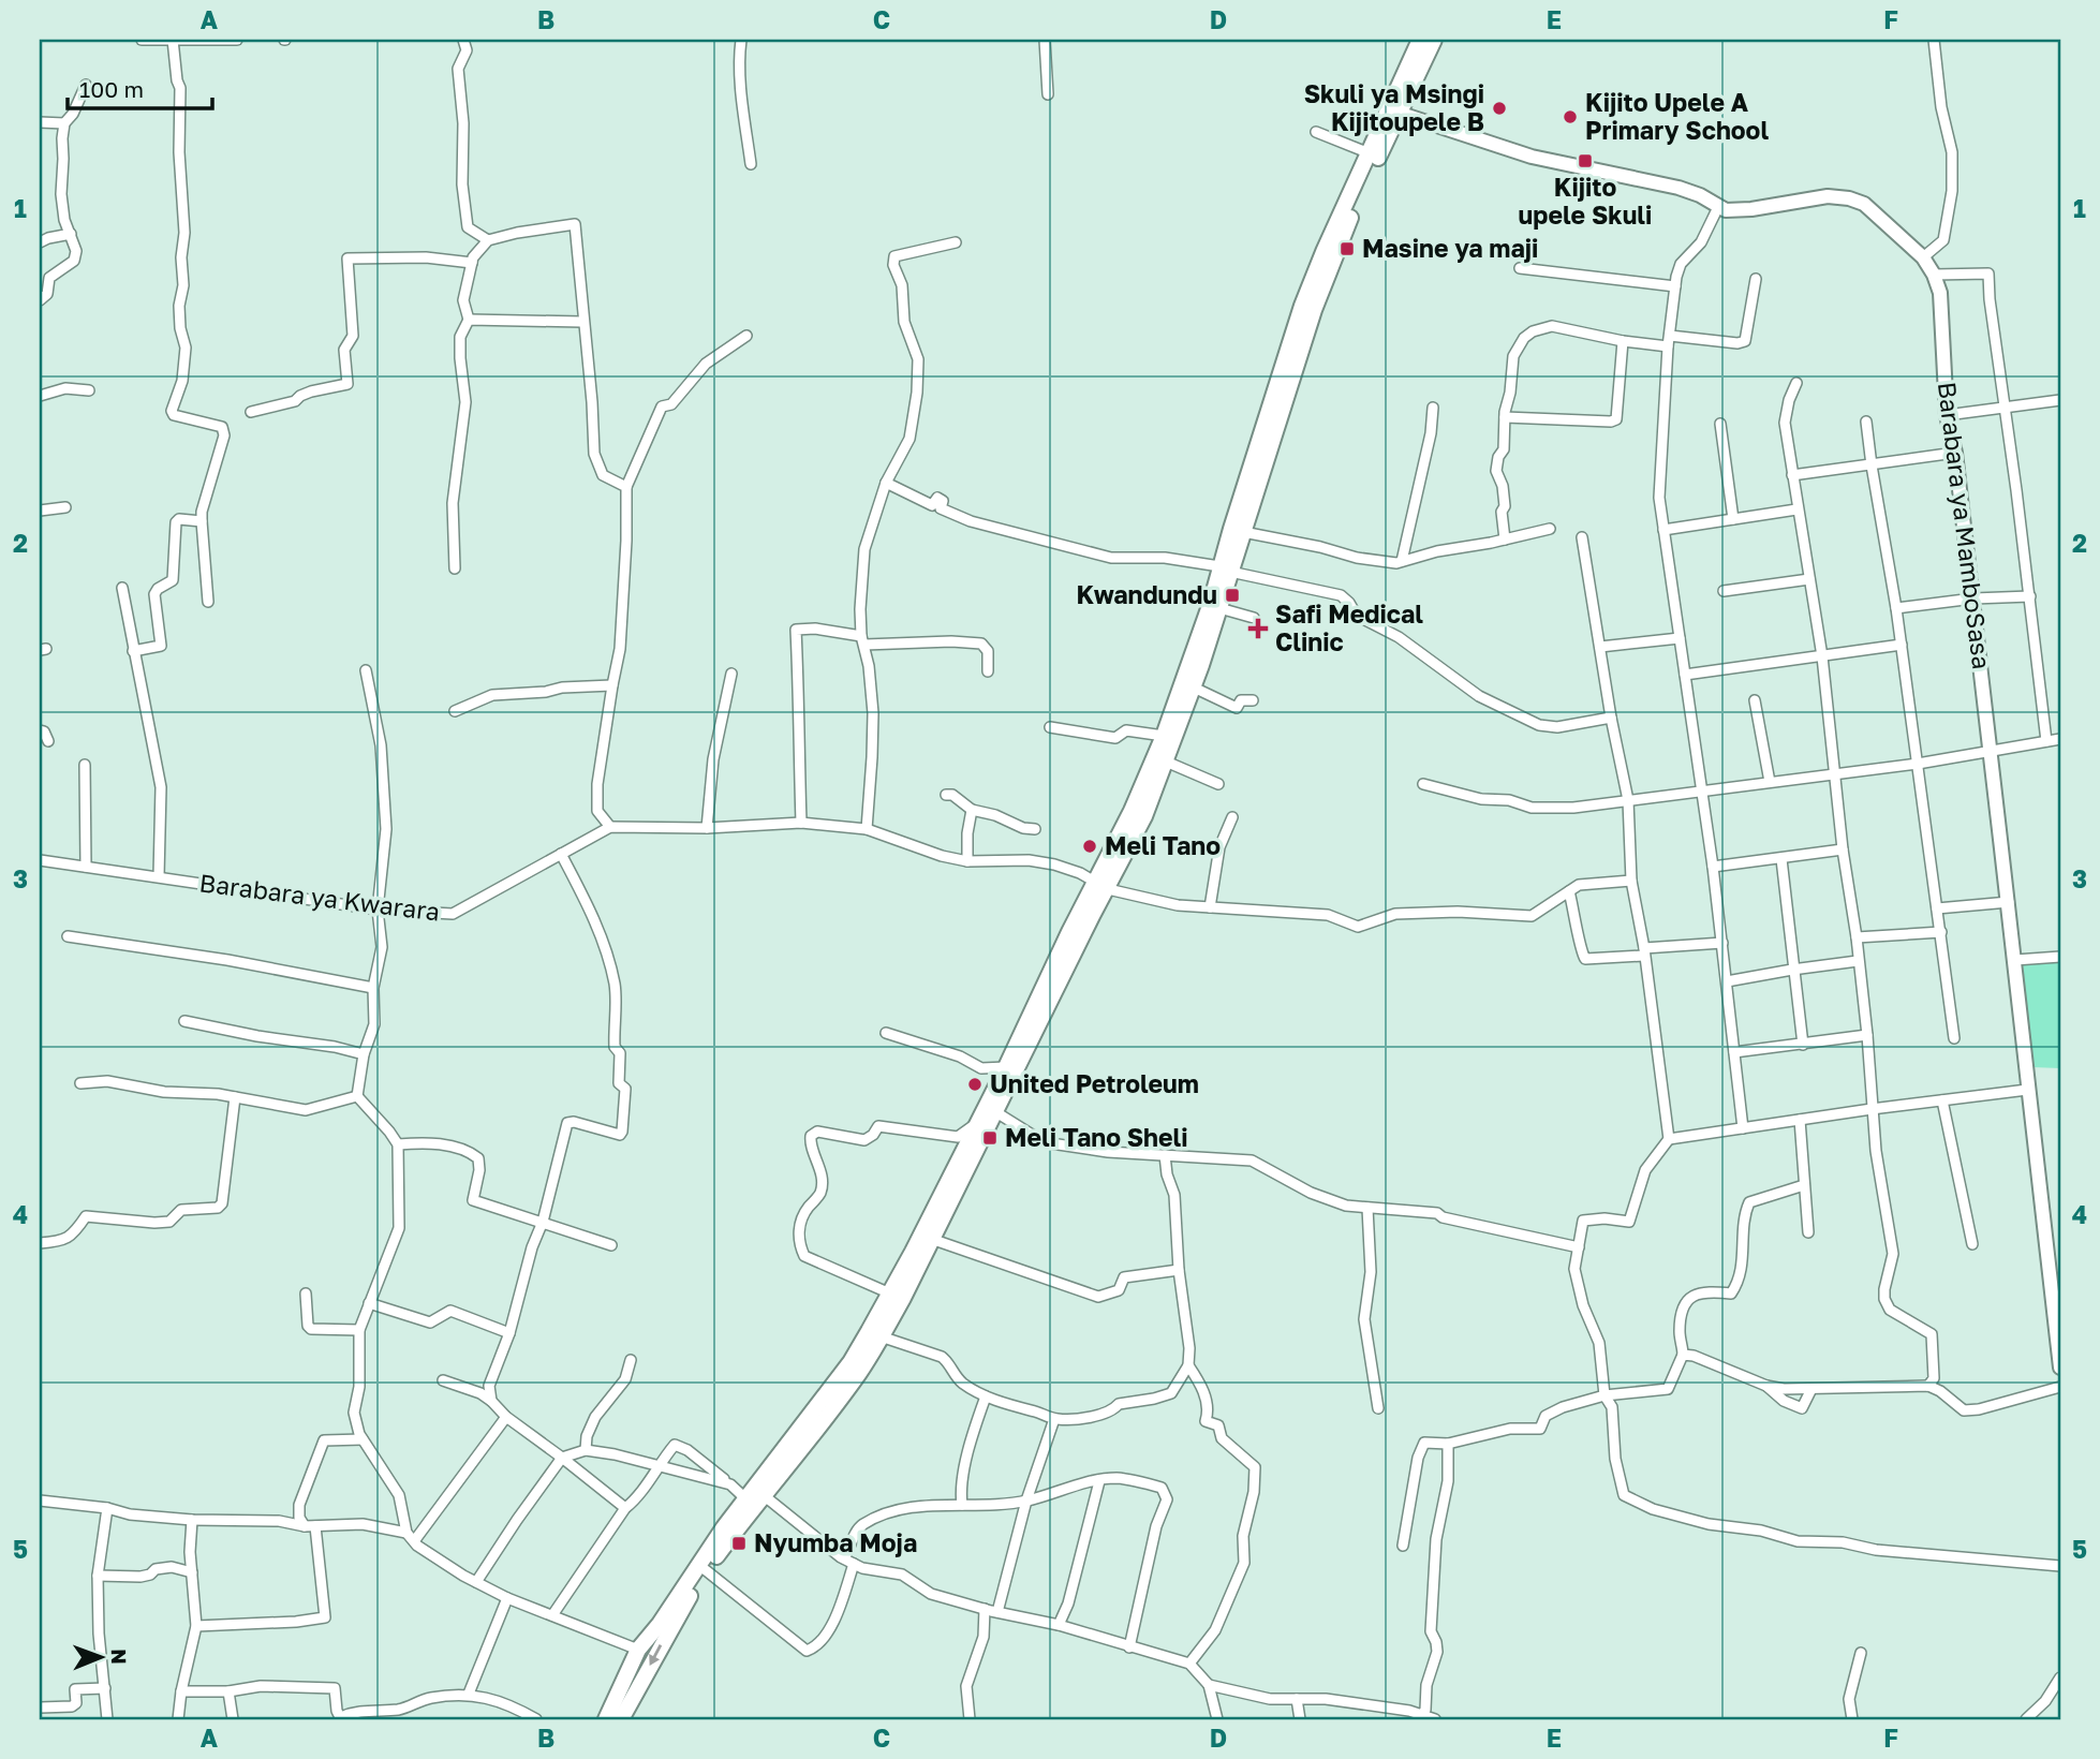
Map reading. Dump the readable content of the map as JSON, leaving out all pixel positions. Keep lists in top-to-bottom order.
{
  "streets": {
    "street": ["Barabara ya MamboSasa", "Barabara ya Kwarara"]
  },
  "places": {
    "other": [
      "Skuli ya Msingi Kijitoupele B",
      "Kijito Upele A Primary School",
      "Meli Tano",
      "United Petroleum"
    ],
    "transit": [
      "Kijito upele Skuli",
      "Masine ya maji",
      "Kwandundu",
      "Meli Tano Sheli",
      "Nyumba Moja"
    ],
    "health": ["Safi Medical Clinic"]
  },
  "scale_bar": "100 m",
  "north": "right",
  "grid": {
    "columns": [
      "A",
      "B",
      "C",
      "D",
      "E",
      "F"
    ],
    "rows": [
      "1",
      "2",
      "3",
      "4",
      "5"
    ]
  }
}
